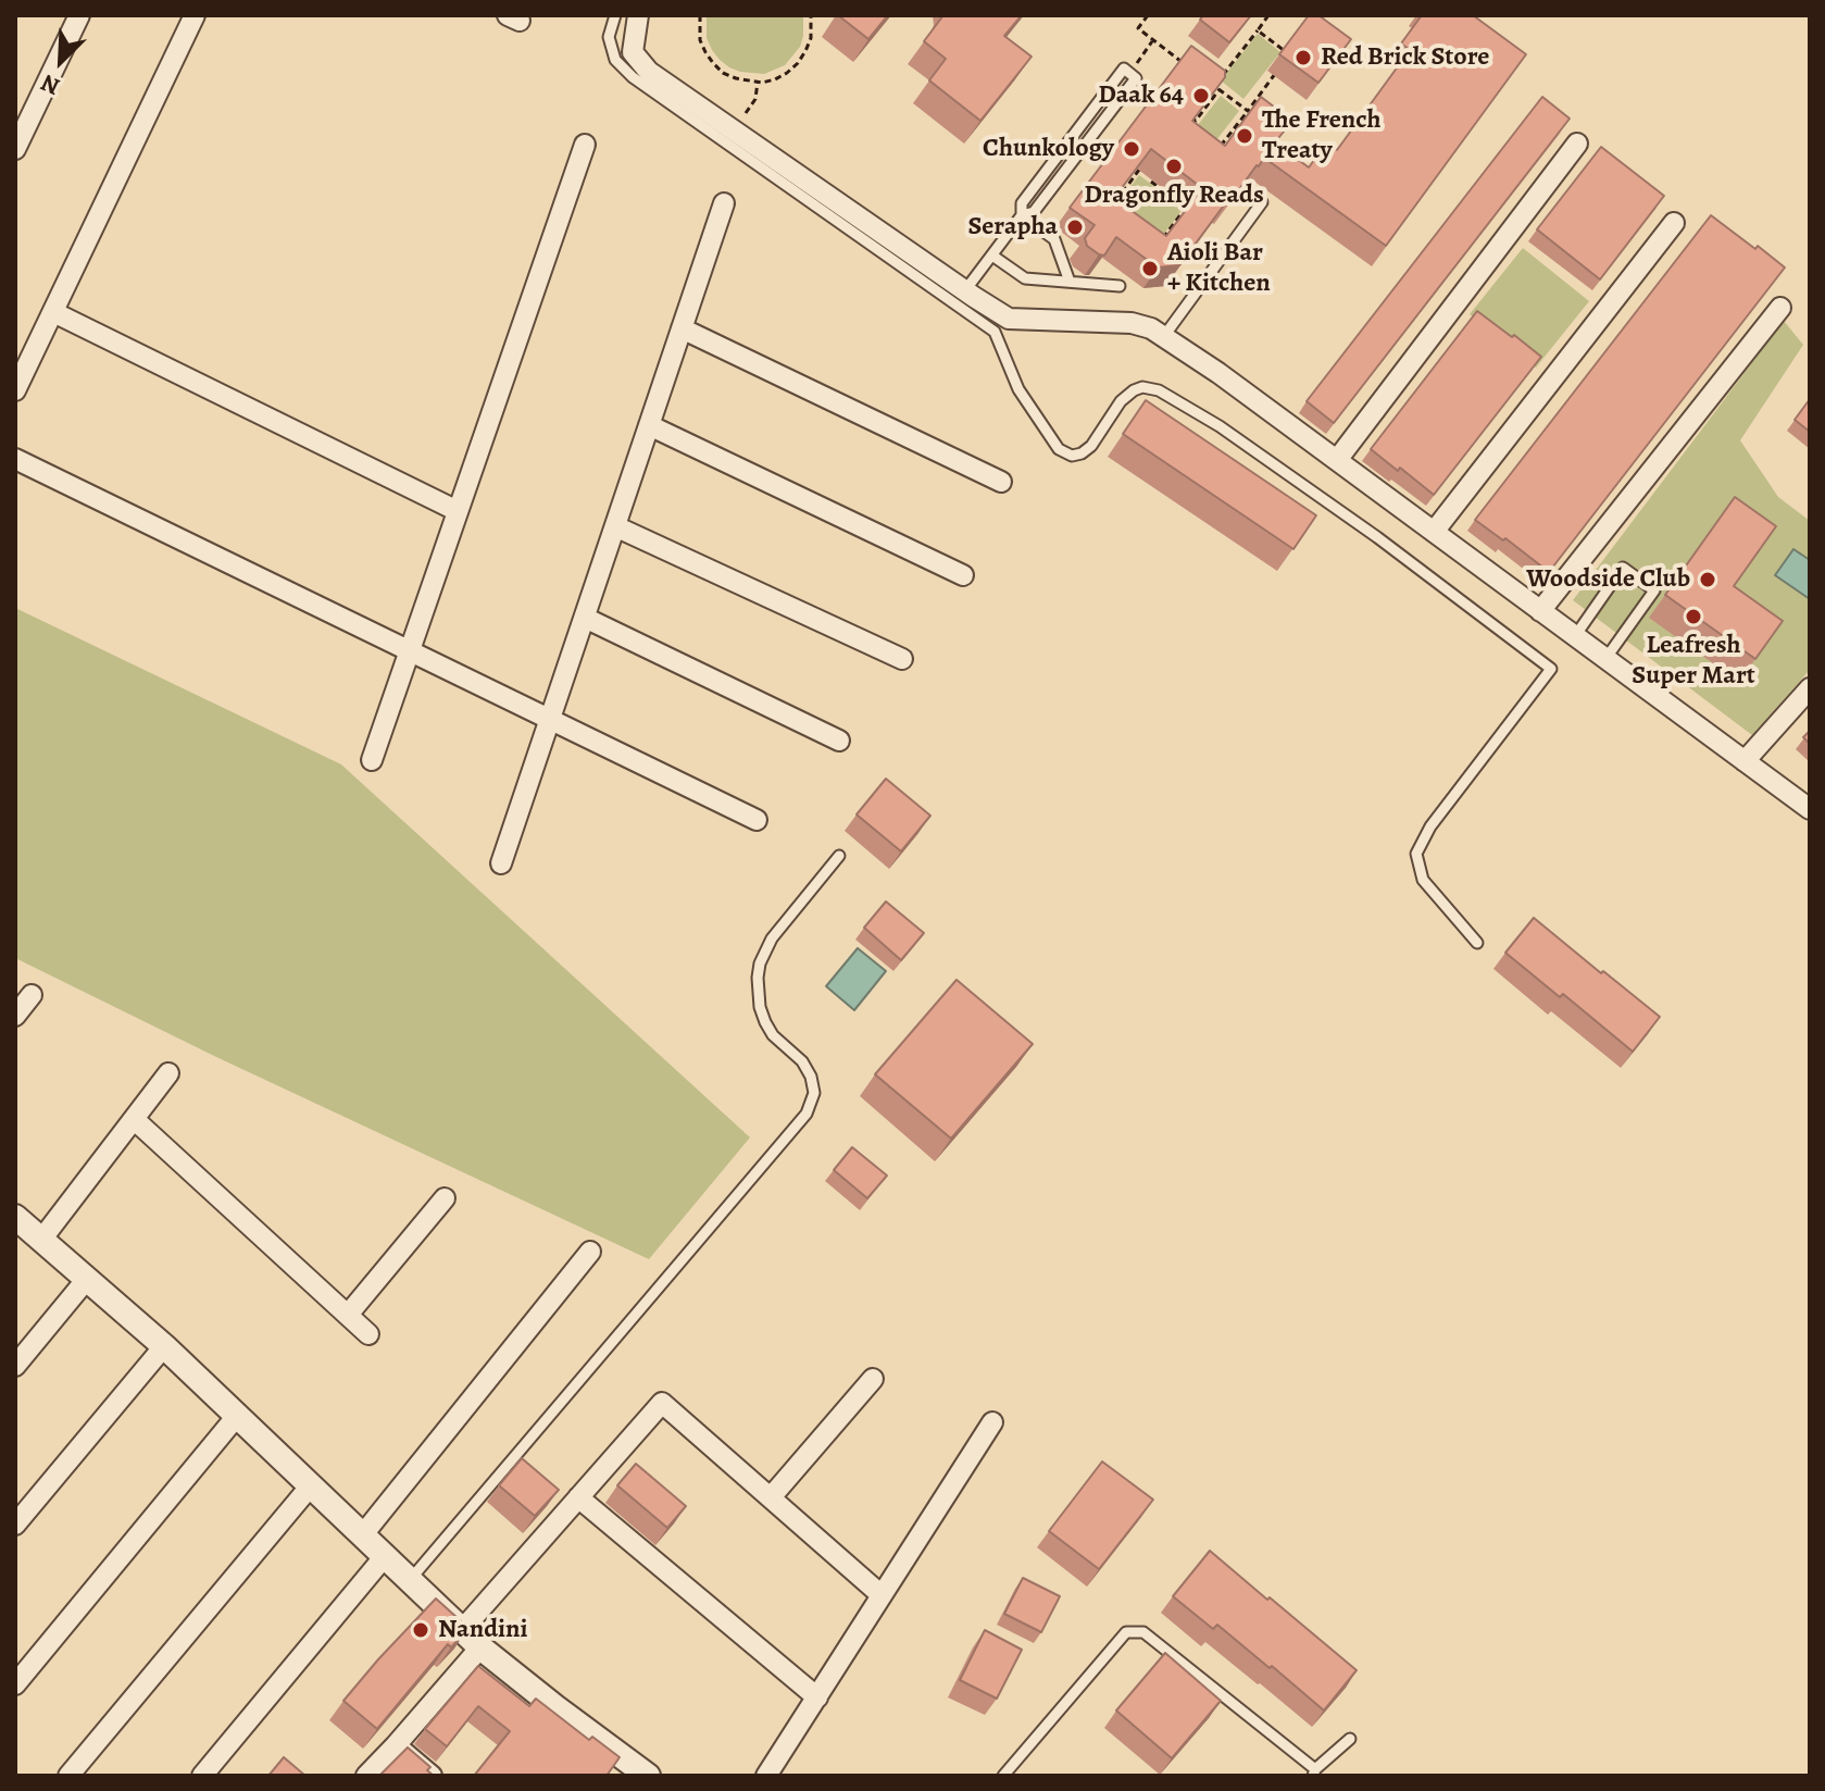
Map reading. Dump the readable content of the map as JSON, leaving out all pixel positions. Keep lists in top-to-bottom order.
{
  "places": [
    "Red Brick Store",
    "Daak 64",
    "The French Treaty",
    "Chunkology",
    "Dragonfly Reads",
    "Serapha",
    "Aioli Bar + Kitchen",
    "Woodside Club",
    "Leafresh Super Mart",
    "Nandini"
  ],
  "north": "bottom left"
}
